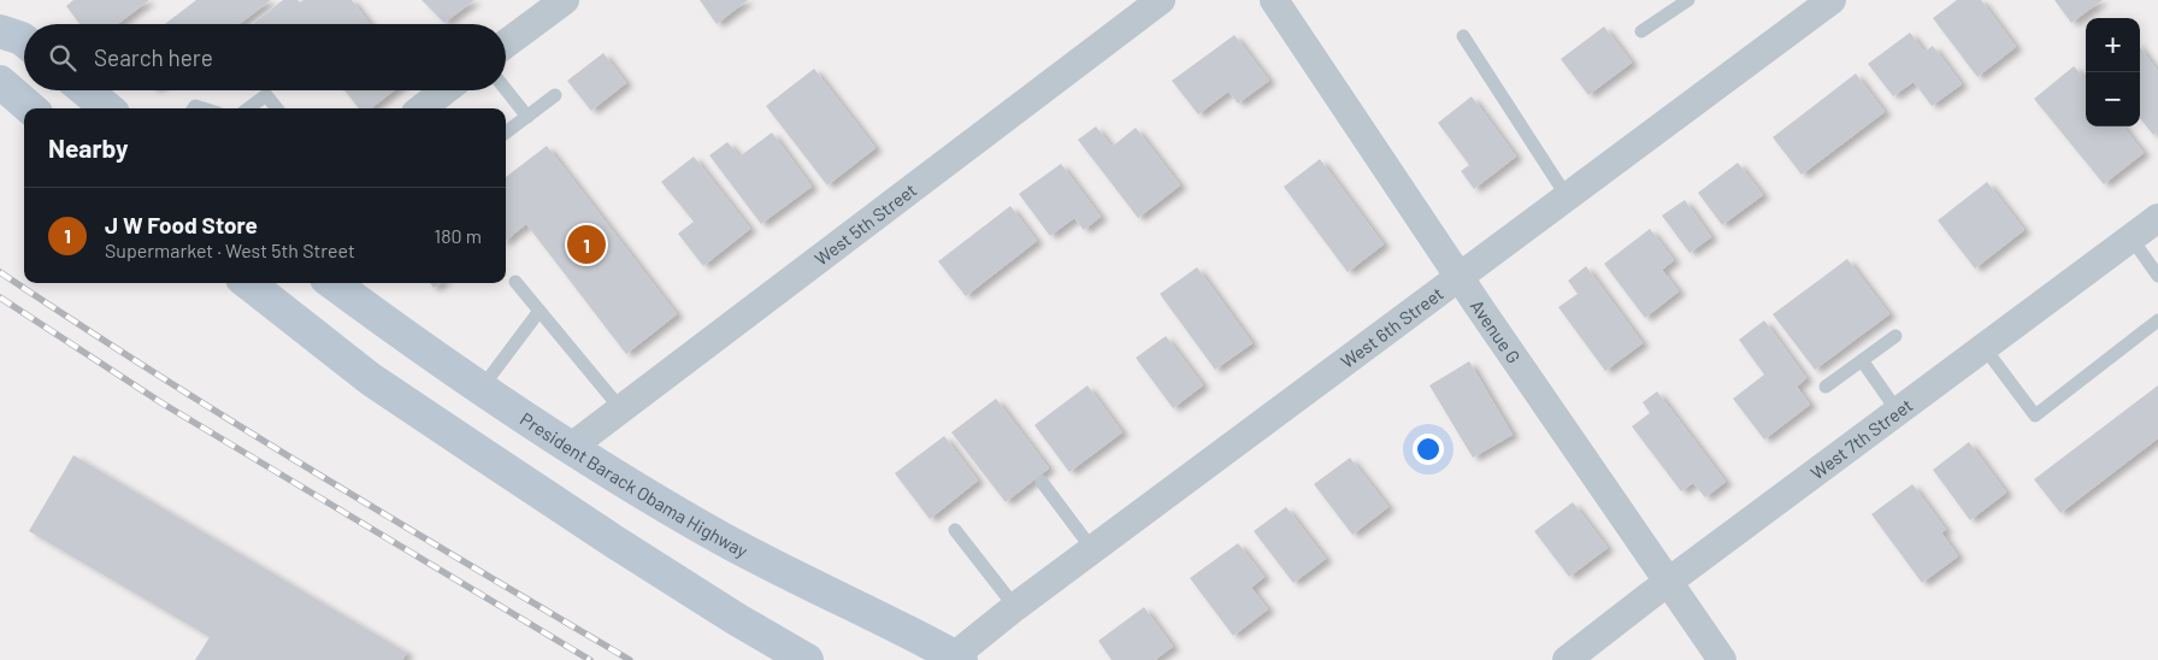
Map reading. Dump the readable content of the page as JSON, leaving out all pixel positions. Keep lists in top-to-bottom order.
{
  "streets": {
    "main road": ["President Barack Obama Highway"],
    "street": [
      "West 5th Street",
      "West 6th Street",
      "Avenue G",
      "West 7th Street"
    ]
  },
  "crossings": [
    ["West 5th Street", "President Barack Obama Highway"],
    ["West 6th Street", "Avenue G"],
    ["West 6th Street", "President Barack Obama Highway"],
    ["Avenue G", "West 7th Street"]
  ],
  "page": {
    "map_buttons": ["+", "−"],
    "search": "Search here",
    "heading": "Nearby",
    "list": [
      {
        "mark": "1",
        "name": "J W Food Store",
        "note": "Supermarket · West 5th Street",
        "value": "180 m"
      }
    ],
    "pins": "1"
  }
}
